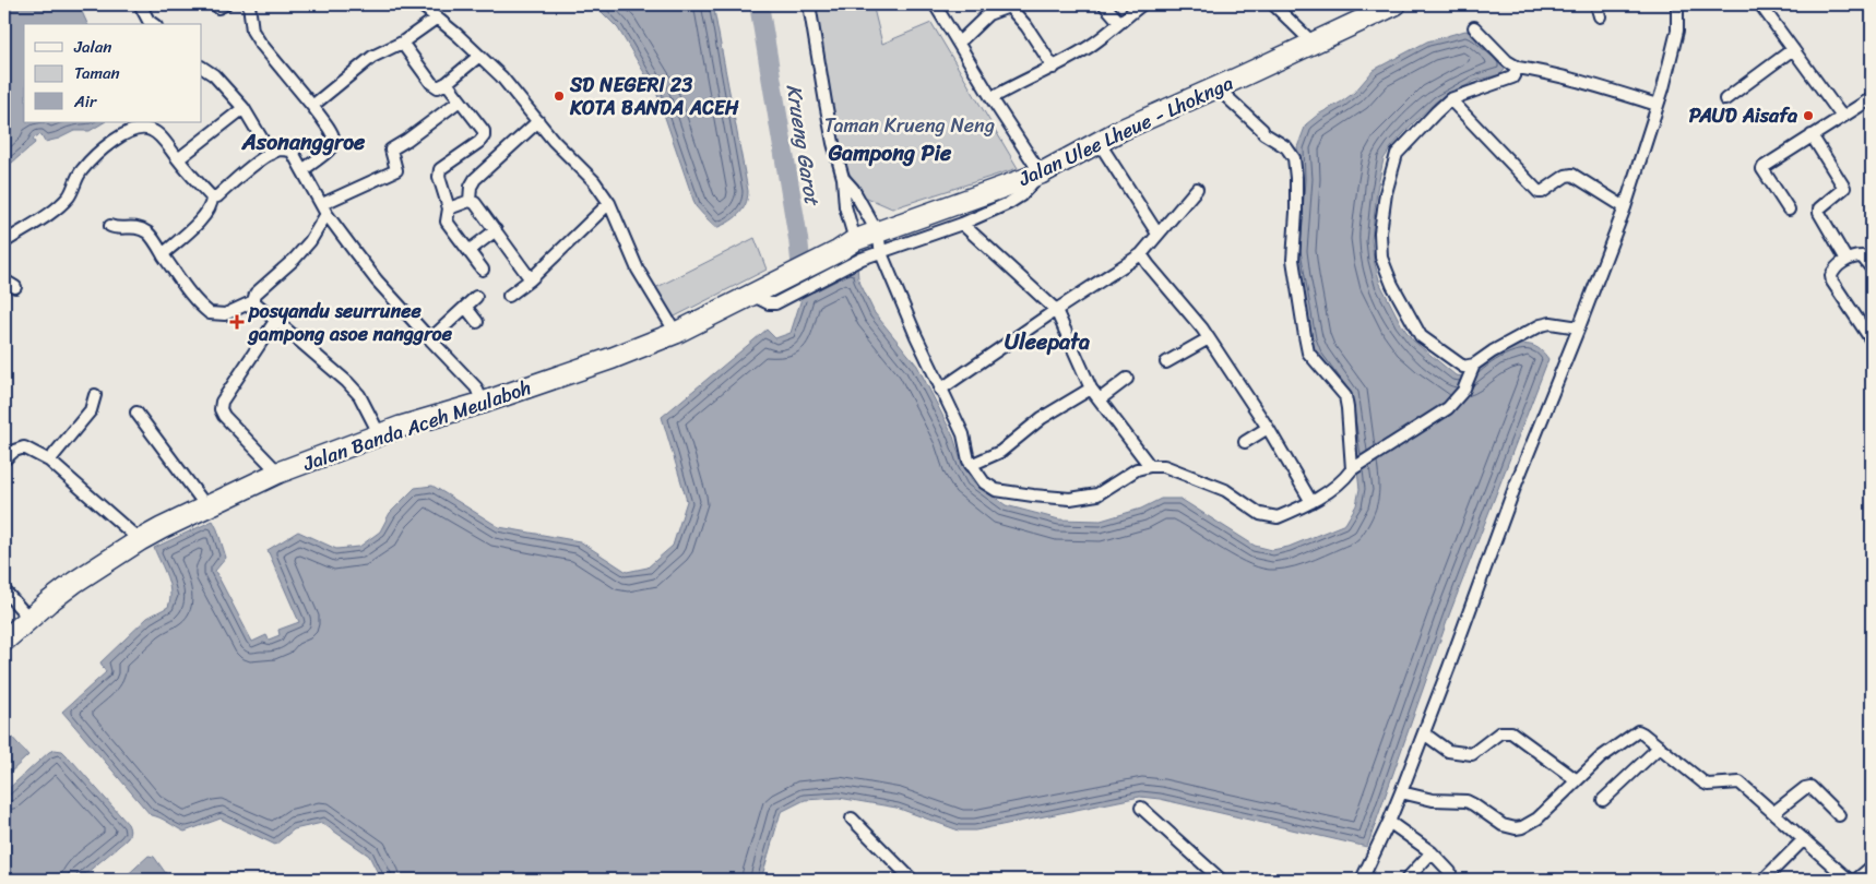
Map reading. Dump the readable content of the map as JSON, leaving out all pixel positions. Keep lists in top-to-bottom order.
{
  "streets": {
    "highway": ["Jalan Ulee Lheue - Lhoknga", "Jalan Banda Aceh Meulaboh"]
  },
  "crossings": [
    ["Jalan Ulee Lheue - Lhoknga", "Jalan Banda Aceh Meulaboh"]
  ],
  "districts": ["Asonanggroe", "Gampong Pie", "Uleepata"],
  "water": ["Krueng Garot"],
  "parks": ["Taman Krueng Neng"],
  "places": {
    "other": ["SD NEGERI 23 KOTA BANDA ACEH", "PAUD Aisafa"],
    "health": ["posyandu seurrunee gampong asoe nanggroe"]
  },
  "legend": ["Jalan", "Taman", "Air"]
}
